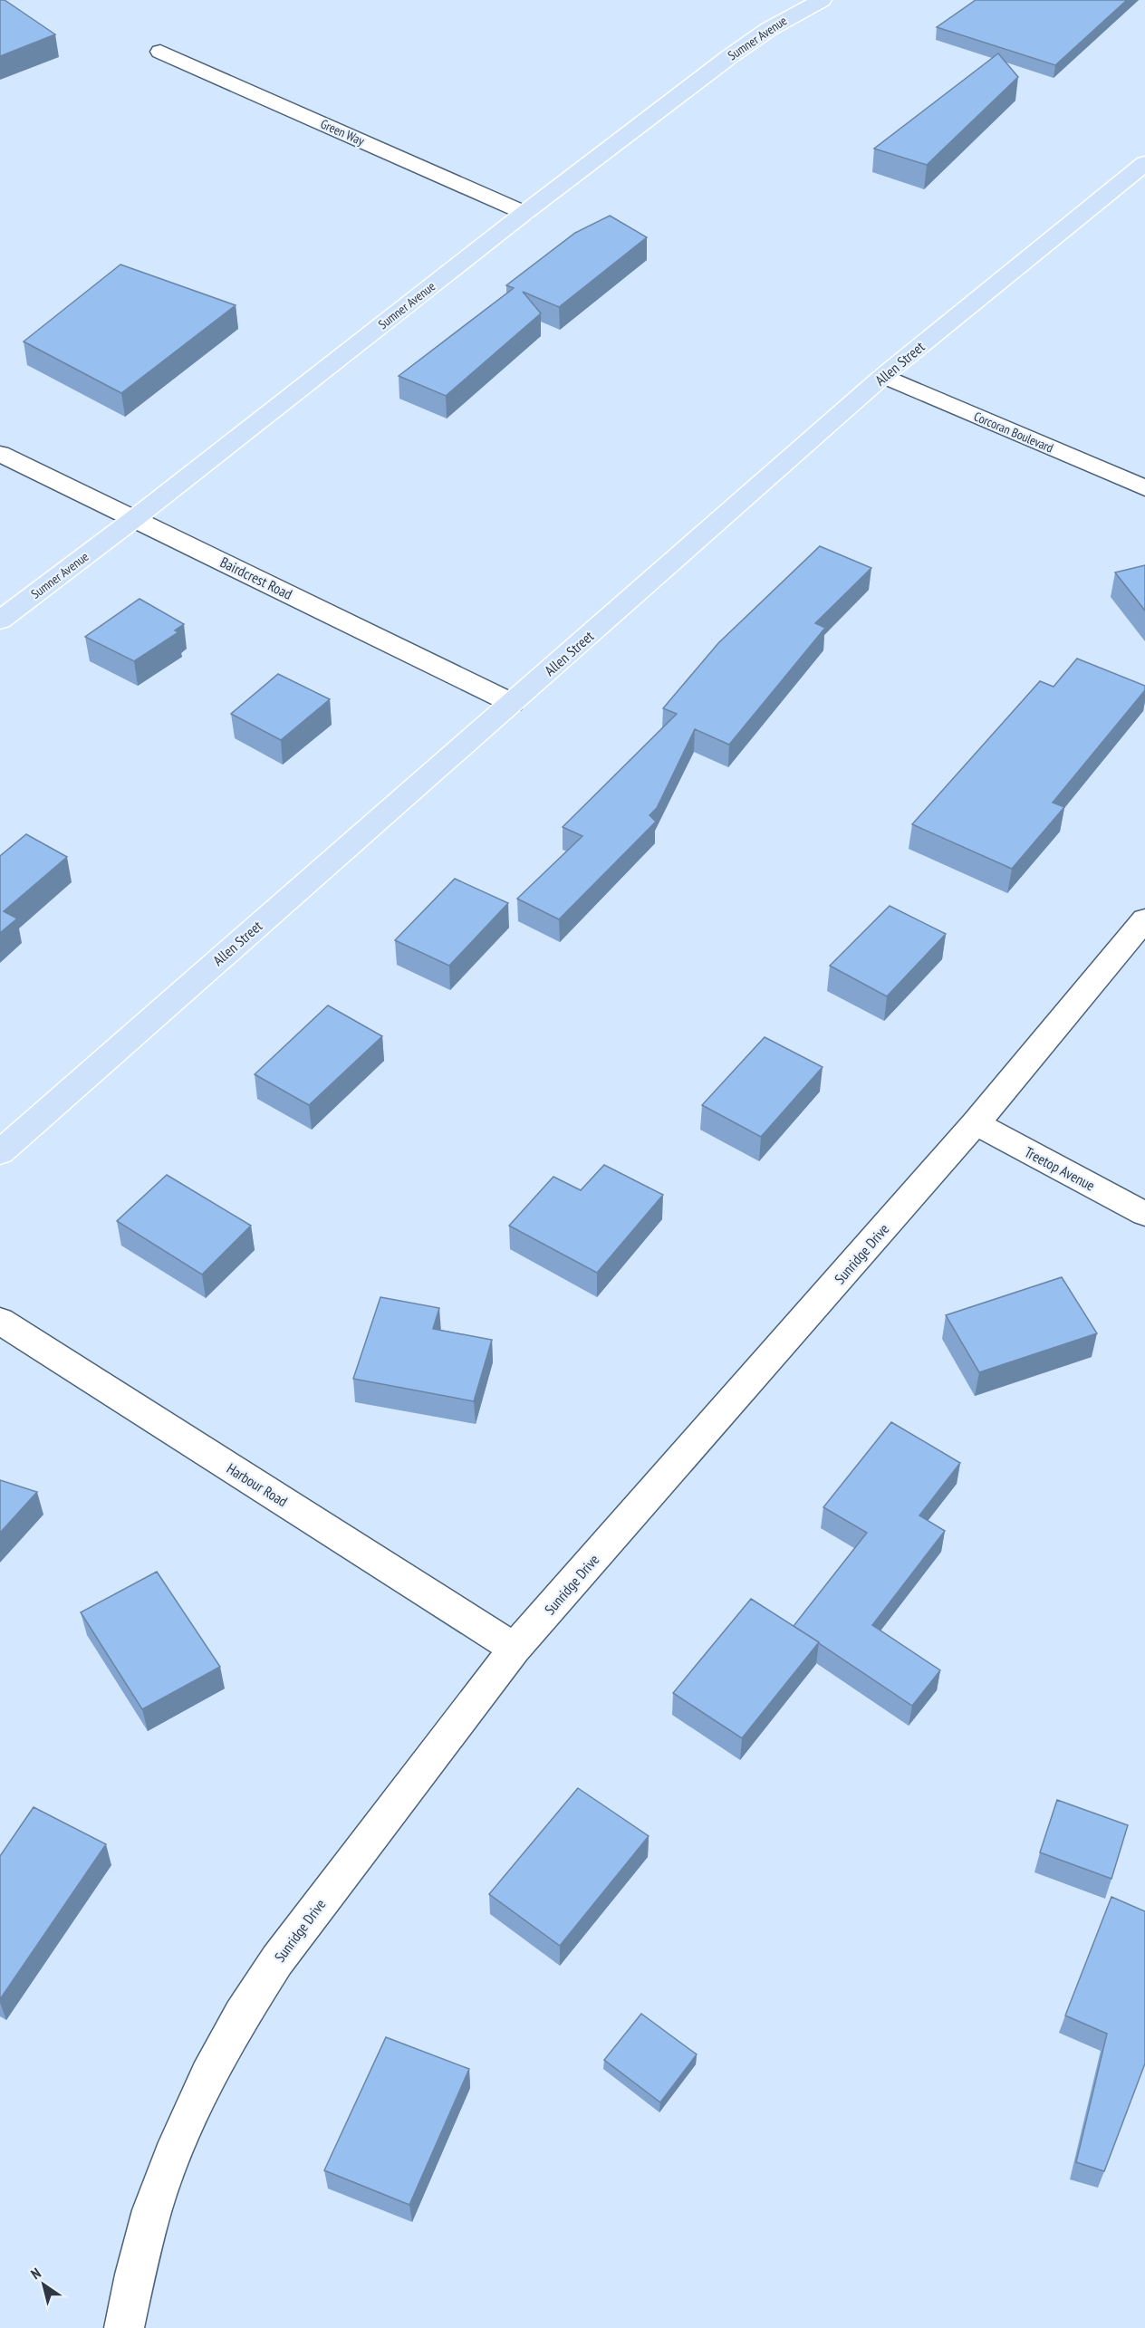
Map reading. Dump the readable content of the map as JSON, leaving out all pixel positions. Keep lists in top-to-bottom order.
{
  "streets": {
    "main road": ["Sumner Avenue", "Allen Street"],
    "street": [
      "Green Way",
      "Corcoran Boulevard",
      "Bairdcrest Road",
      "Treetop Avenue",
      "Sunridge Drive",
      "Harbour Road"
    ]
  },
  "crossings": [
    ["Sumner Avenue", "Green Way"],
    ["Sumner Avenue", "Bairdcrest Road"],
    ["Allen Street", "Corcoran Boulevard"],
    ["Allen Street", "Bairdcrest Road"],
    ["Treetop Avenue", "Sunridge Drive"],
    ["Sunridge Drive", "Harbour Road"]
  ],
  "north": "top left"
}
